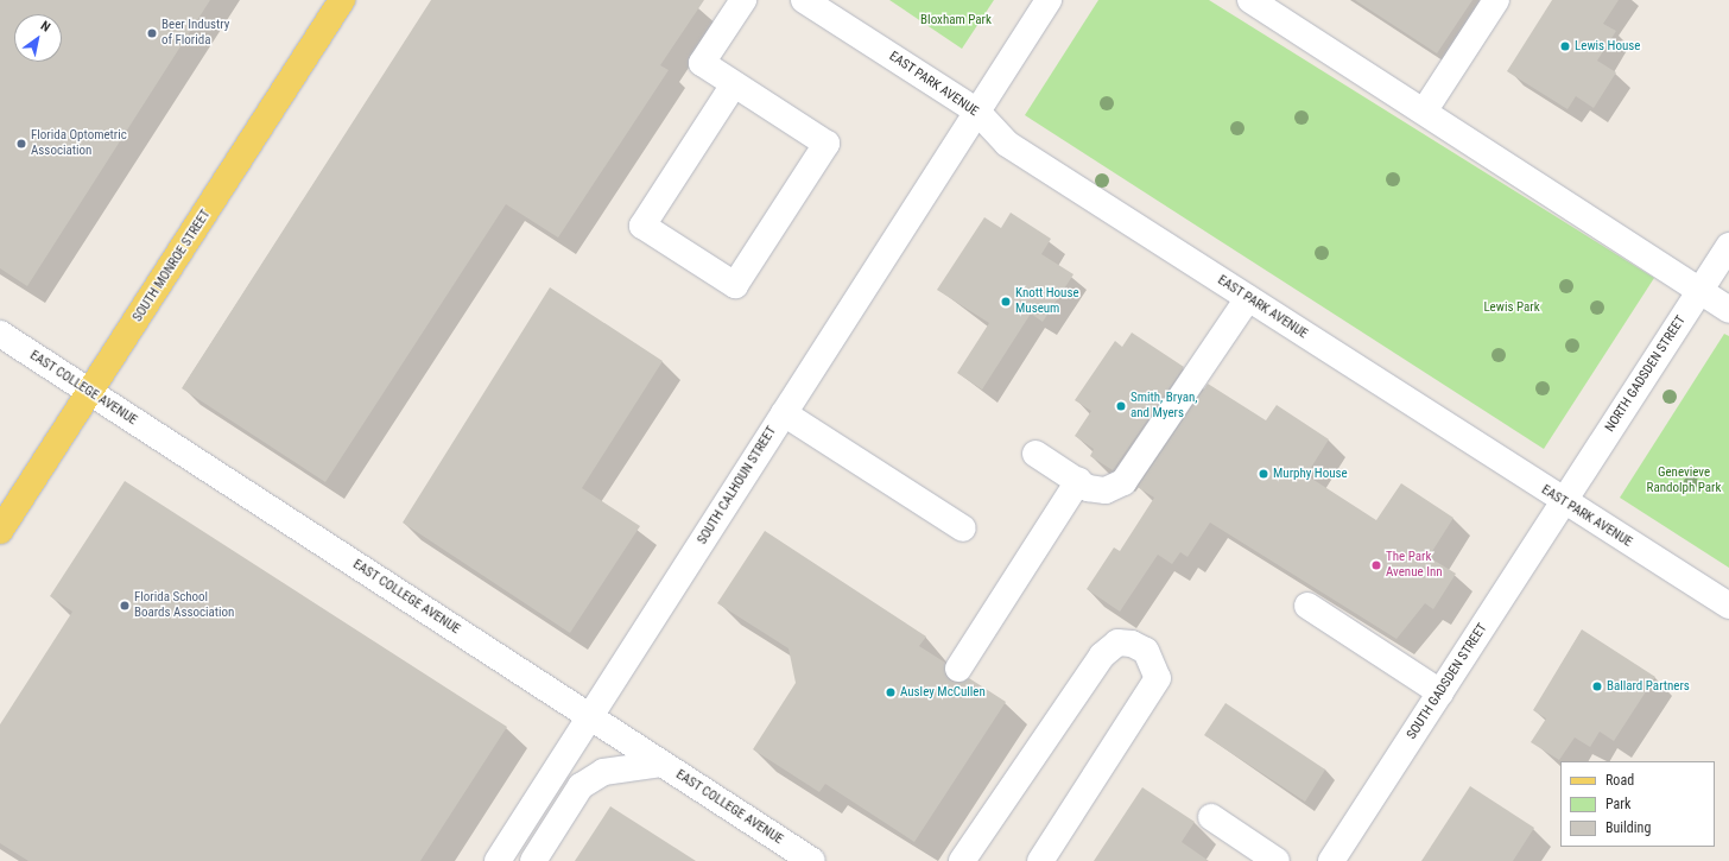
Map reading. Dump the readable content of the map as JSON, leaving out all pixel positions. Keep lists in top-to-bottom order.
{
  "streets": {
    "main road": ["SOUTH MONROE STREET"],
    "street": [
      "EAST PARK AVENUE",
      "NORTH GADSDEN STREET",
      "EAST COLLEGE AVENUE",
      "SOUTH CALHOUN STREET",
      "SOUTH GADSDEN STREET"
    ]
  },
  "crossings": [
    ["EAST PARK AVENUE", "NORTH GADSDEN STREET"],
    ["EAST PARK AVENUE", "SOUTH CALHOUN STREET"],
    ["EAST PARK AVENUE", "SOUTH GADSDEN STREET"],
    ["SOUTH MONROE STREET", "EAST COLLEGE AVENUE"],
    ["NORTH GADSDEN STREET", "SOUTH GADSDEN STREET"],
    ["EAST COLLEGE AVENUE", "SOUTH CALHOUN STREET"]
  ],
  "parks": ["Bloxham Park", "Lewis Park", "Genevieve Randolph Park"],
  "places": [
    "Beer Industry of Florida",
    "Lewis House",
    "Florida Optometric Association",
    "Knott House Museum",
    "Smith, Bryan, and Myers",
    "Murphy House",
    "The Park Avenue Inn",
    "Florida School Boards Association",
    "Ballard Partners",
    "Ausley McCullen"
  ],
  "legend": ["Road", "Park", "Building"],
  "north": "top right"
}
